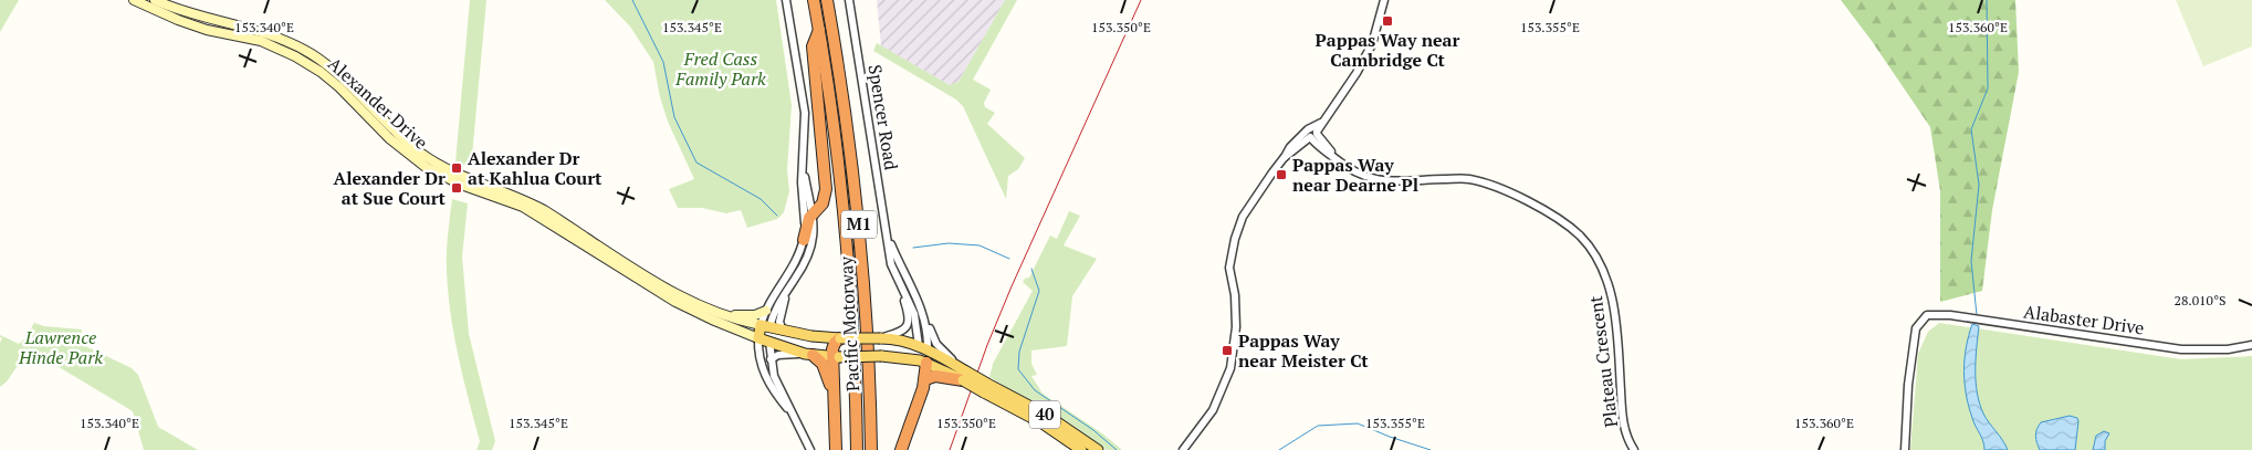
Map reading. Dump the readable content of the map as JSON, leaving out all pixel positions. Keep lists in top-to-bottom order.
{
  "streets": {
    "highway": ["M1", "Pacific Motorway"],
    "main road": ["Alexander Drive", "40"],
    "street": ["Spencer Road", "Alabaster Drive", "Plateau Crescent"]
  },
  "crossings": [
    ["Alexander Drive", "40"],
    ["Spencer Road", "40"]
  ],
  "parks": ["Fred Cass Family Park", "Lawrence Hinde Park"],
  "places": {
    "transit": [
      "Pappas Way near Cambridge Ct",
      "Alexander Dr at Kahlua Court",
      "Pappas Way near Dearne Pl",
      "Alexander Dr at Sue Court",
      "Pappas Way near Meister Ct"
    ]
  },
  "coordinates": [
    "153.340°E",
    "153.345°E",
    "153.350°E",
    "153.355°E",
    "153.360°E",
    "28.010°S"
  ]
}
